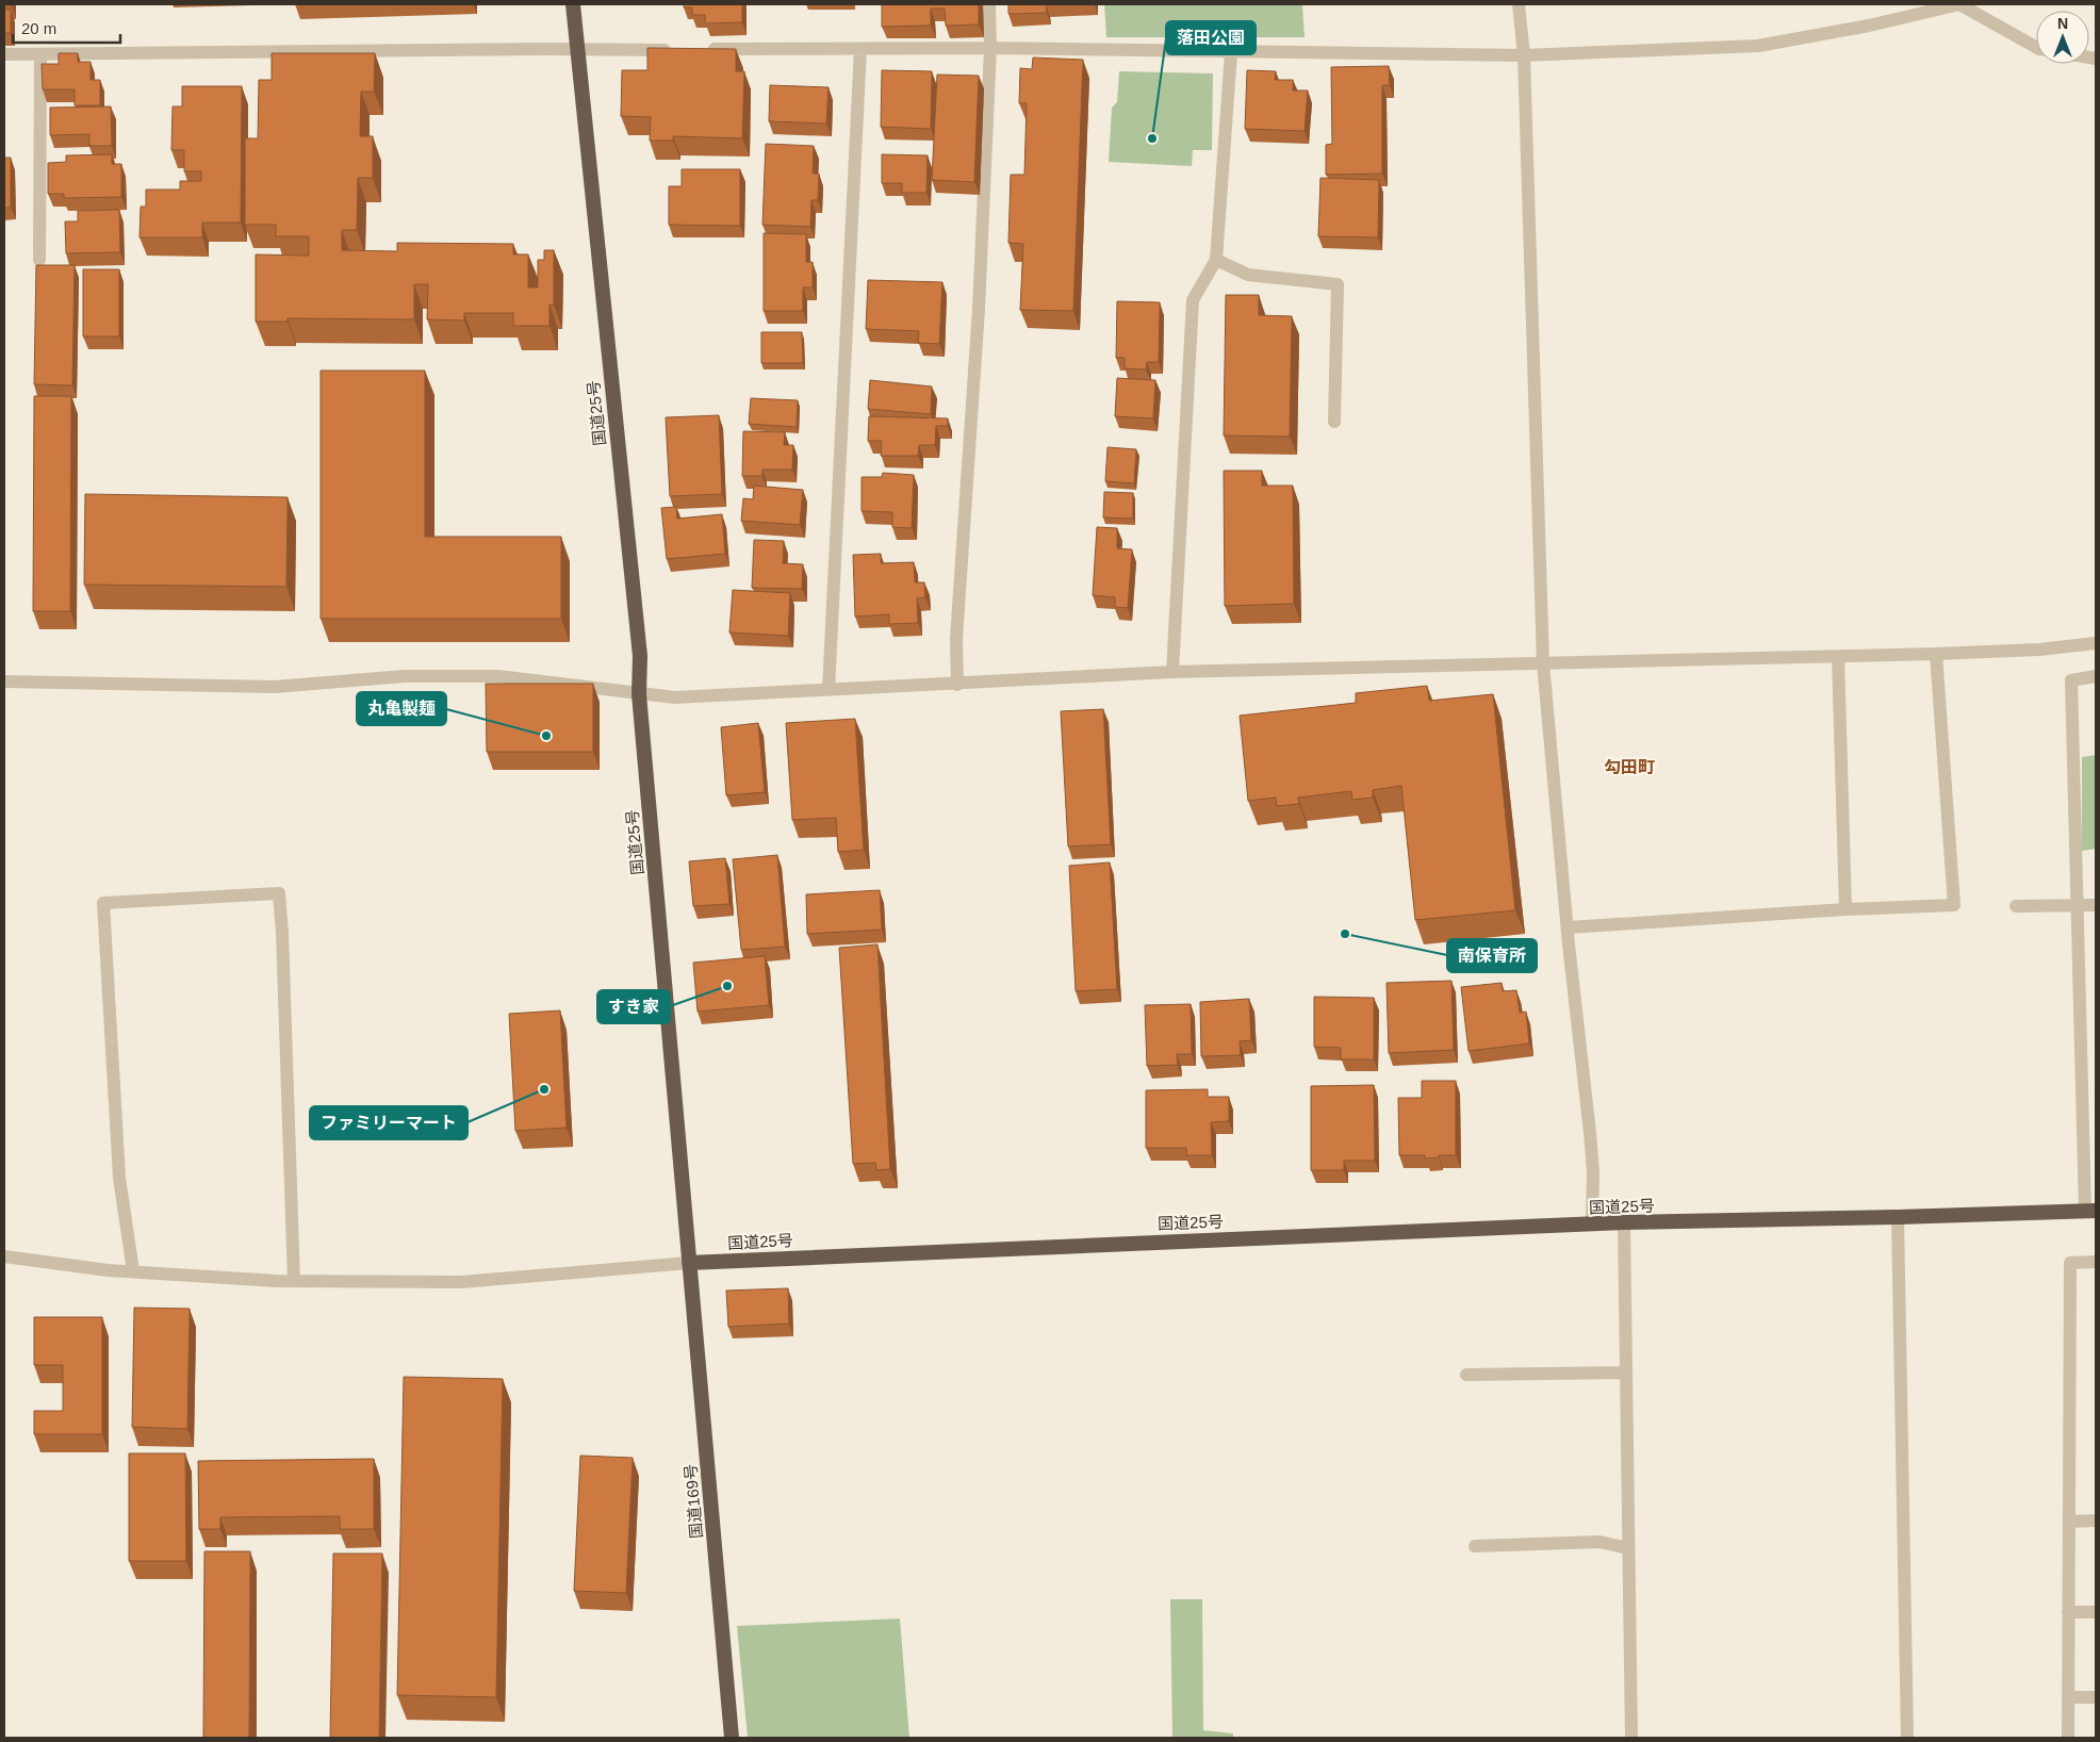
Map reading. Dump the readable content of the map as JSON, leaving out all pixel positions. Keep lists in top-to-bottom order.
{
  "streets": {
    "highway": ["国道25号", "国道169号"]
  },
  "crossings": [
    ["国道25号", "国道169号"]
  ],
  "districts": ["勾田町"],
  "places": [
    "落田公園",
    "丸亀製麺",
    "南保育所",
    "すき家",
    "ファミリーマート"
  ],
  "scale_bar": "20 m",
  "north": "top"
}
